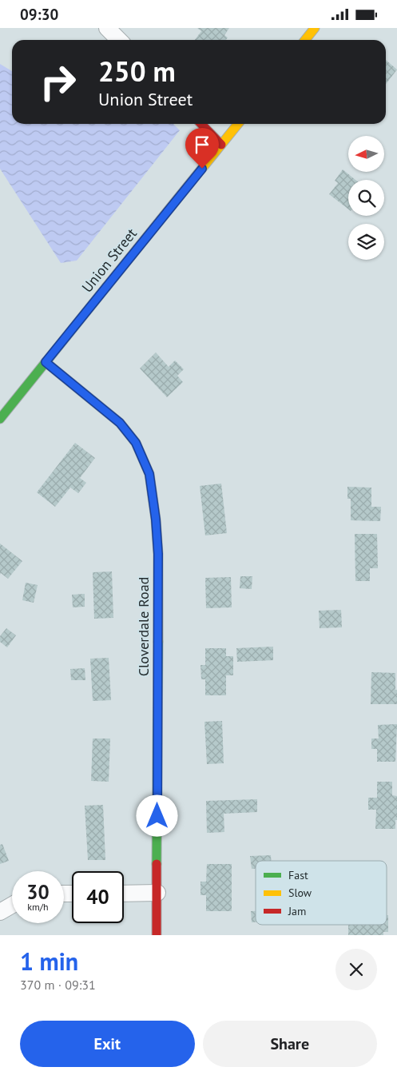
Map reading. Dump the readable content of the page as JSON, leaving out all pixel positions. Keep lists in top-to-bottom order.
{
  "streets": {
    "street": ["Union Street", "Cloverdale Road"]
  },
  "crossings": [
    ["Union Street", "Cloverdale Road"]
  ],
  "legend": ["Fast", "Slow", "Jam"],
  "north": "left",
  "page": {
    "status": "09:30",
    "turn": ["250 m", "Union Street"],
    "speed": "30 km/h",
    "limit": "40",
    "heading": ["1 min", "370 m · 09:31"],
    "buttons": ["Exit", "Share"]
  }
}
